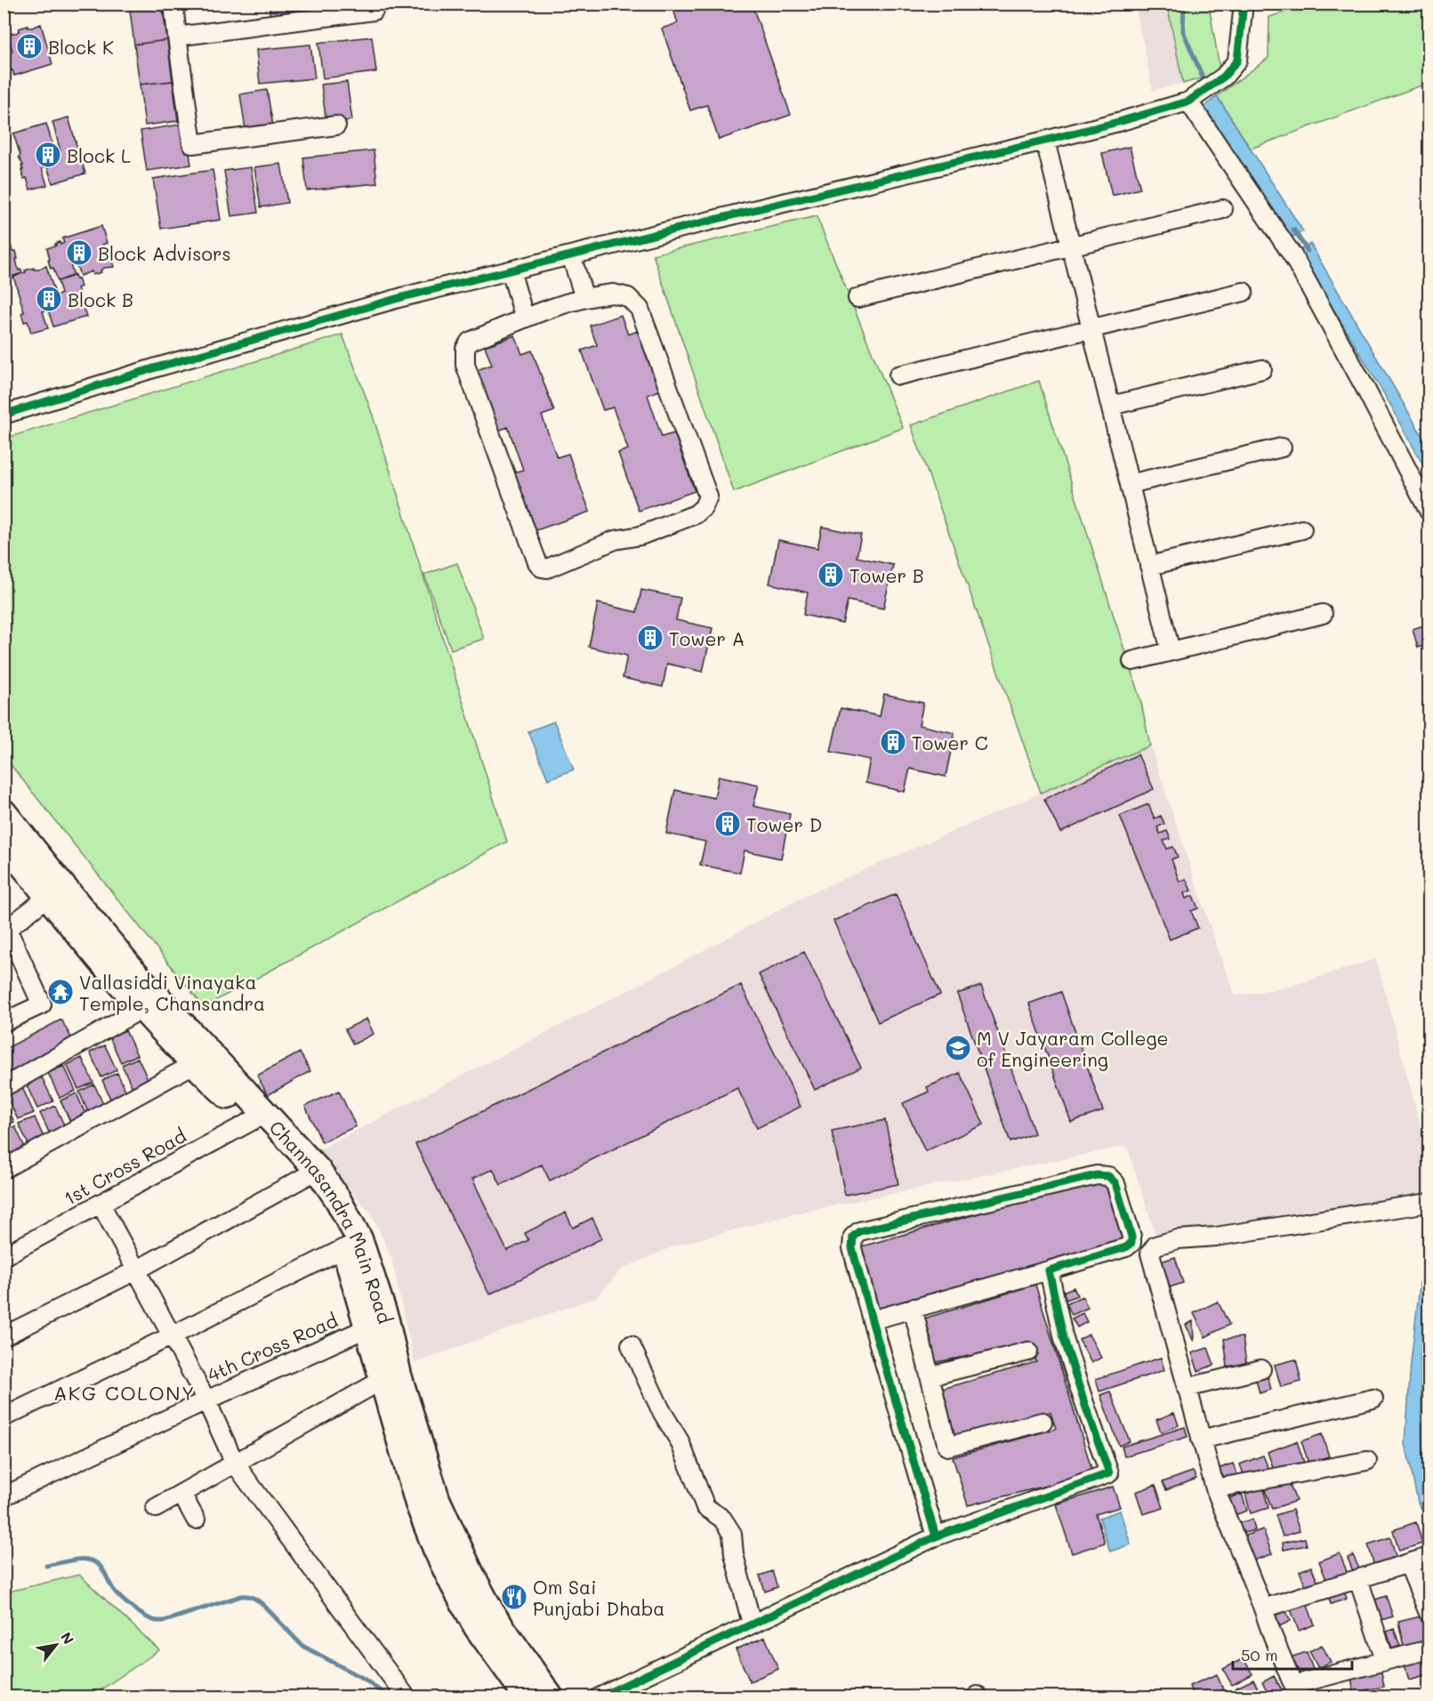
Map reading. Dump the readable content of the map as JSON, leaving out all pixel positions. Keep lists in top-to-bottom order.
{
  "streets": {
    "main road": ["Channasandra Main Road"],
    "street": ["1st Cross Road", "4th Cross Road"]
  },
  "crossings": [
    ["1st Cross Road", "Channasandra Main Road"],
    ["Channasandra Main Road", "4th Cross Road"]
  ],
  "districts": ["AKG COLONY"],
  "places": {
    "building": [
      "Block K",
      "Block L",
      "Block Advisors",
      "Block B",
      "Tower B",
      "Tower A",
      "Tower C",
      "Tower D"
    ],
    "temple": ["Vallasiddi Vinayaka Temple, Chansandra"],
    "school or university": ["M V Jayaram College of Engineering"],
    "restaurant": ["Om Sai Punjabi Dhaba"]
  },
  "scale_bar": "50 m",
  "north": "top right"
}
